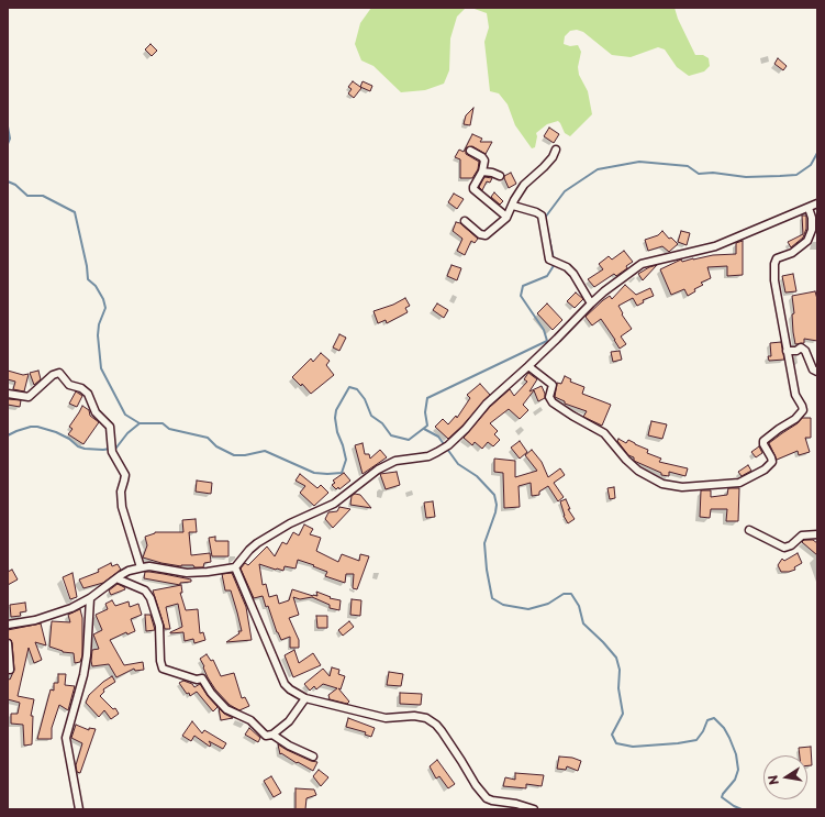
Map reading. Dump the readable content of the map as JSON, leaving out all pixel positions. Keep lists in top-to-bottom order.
{
  "north": "left"
}
